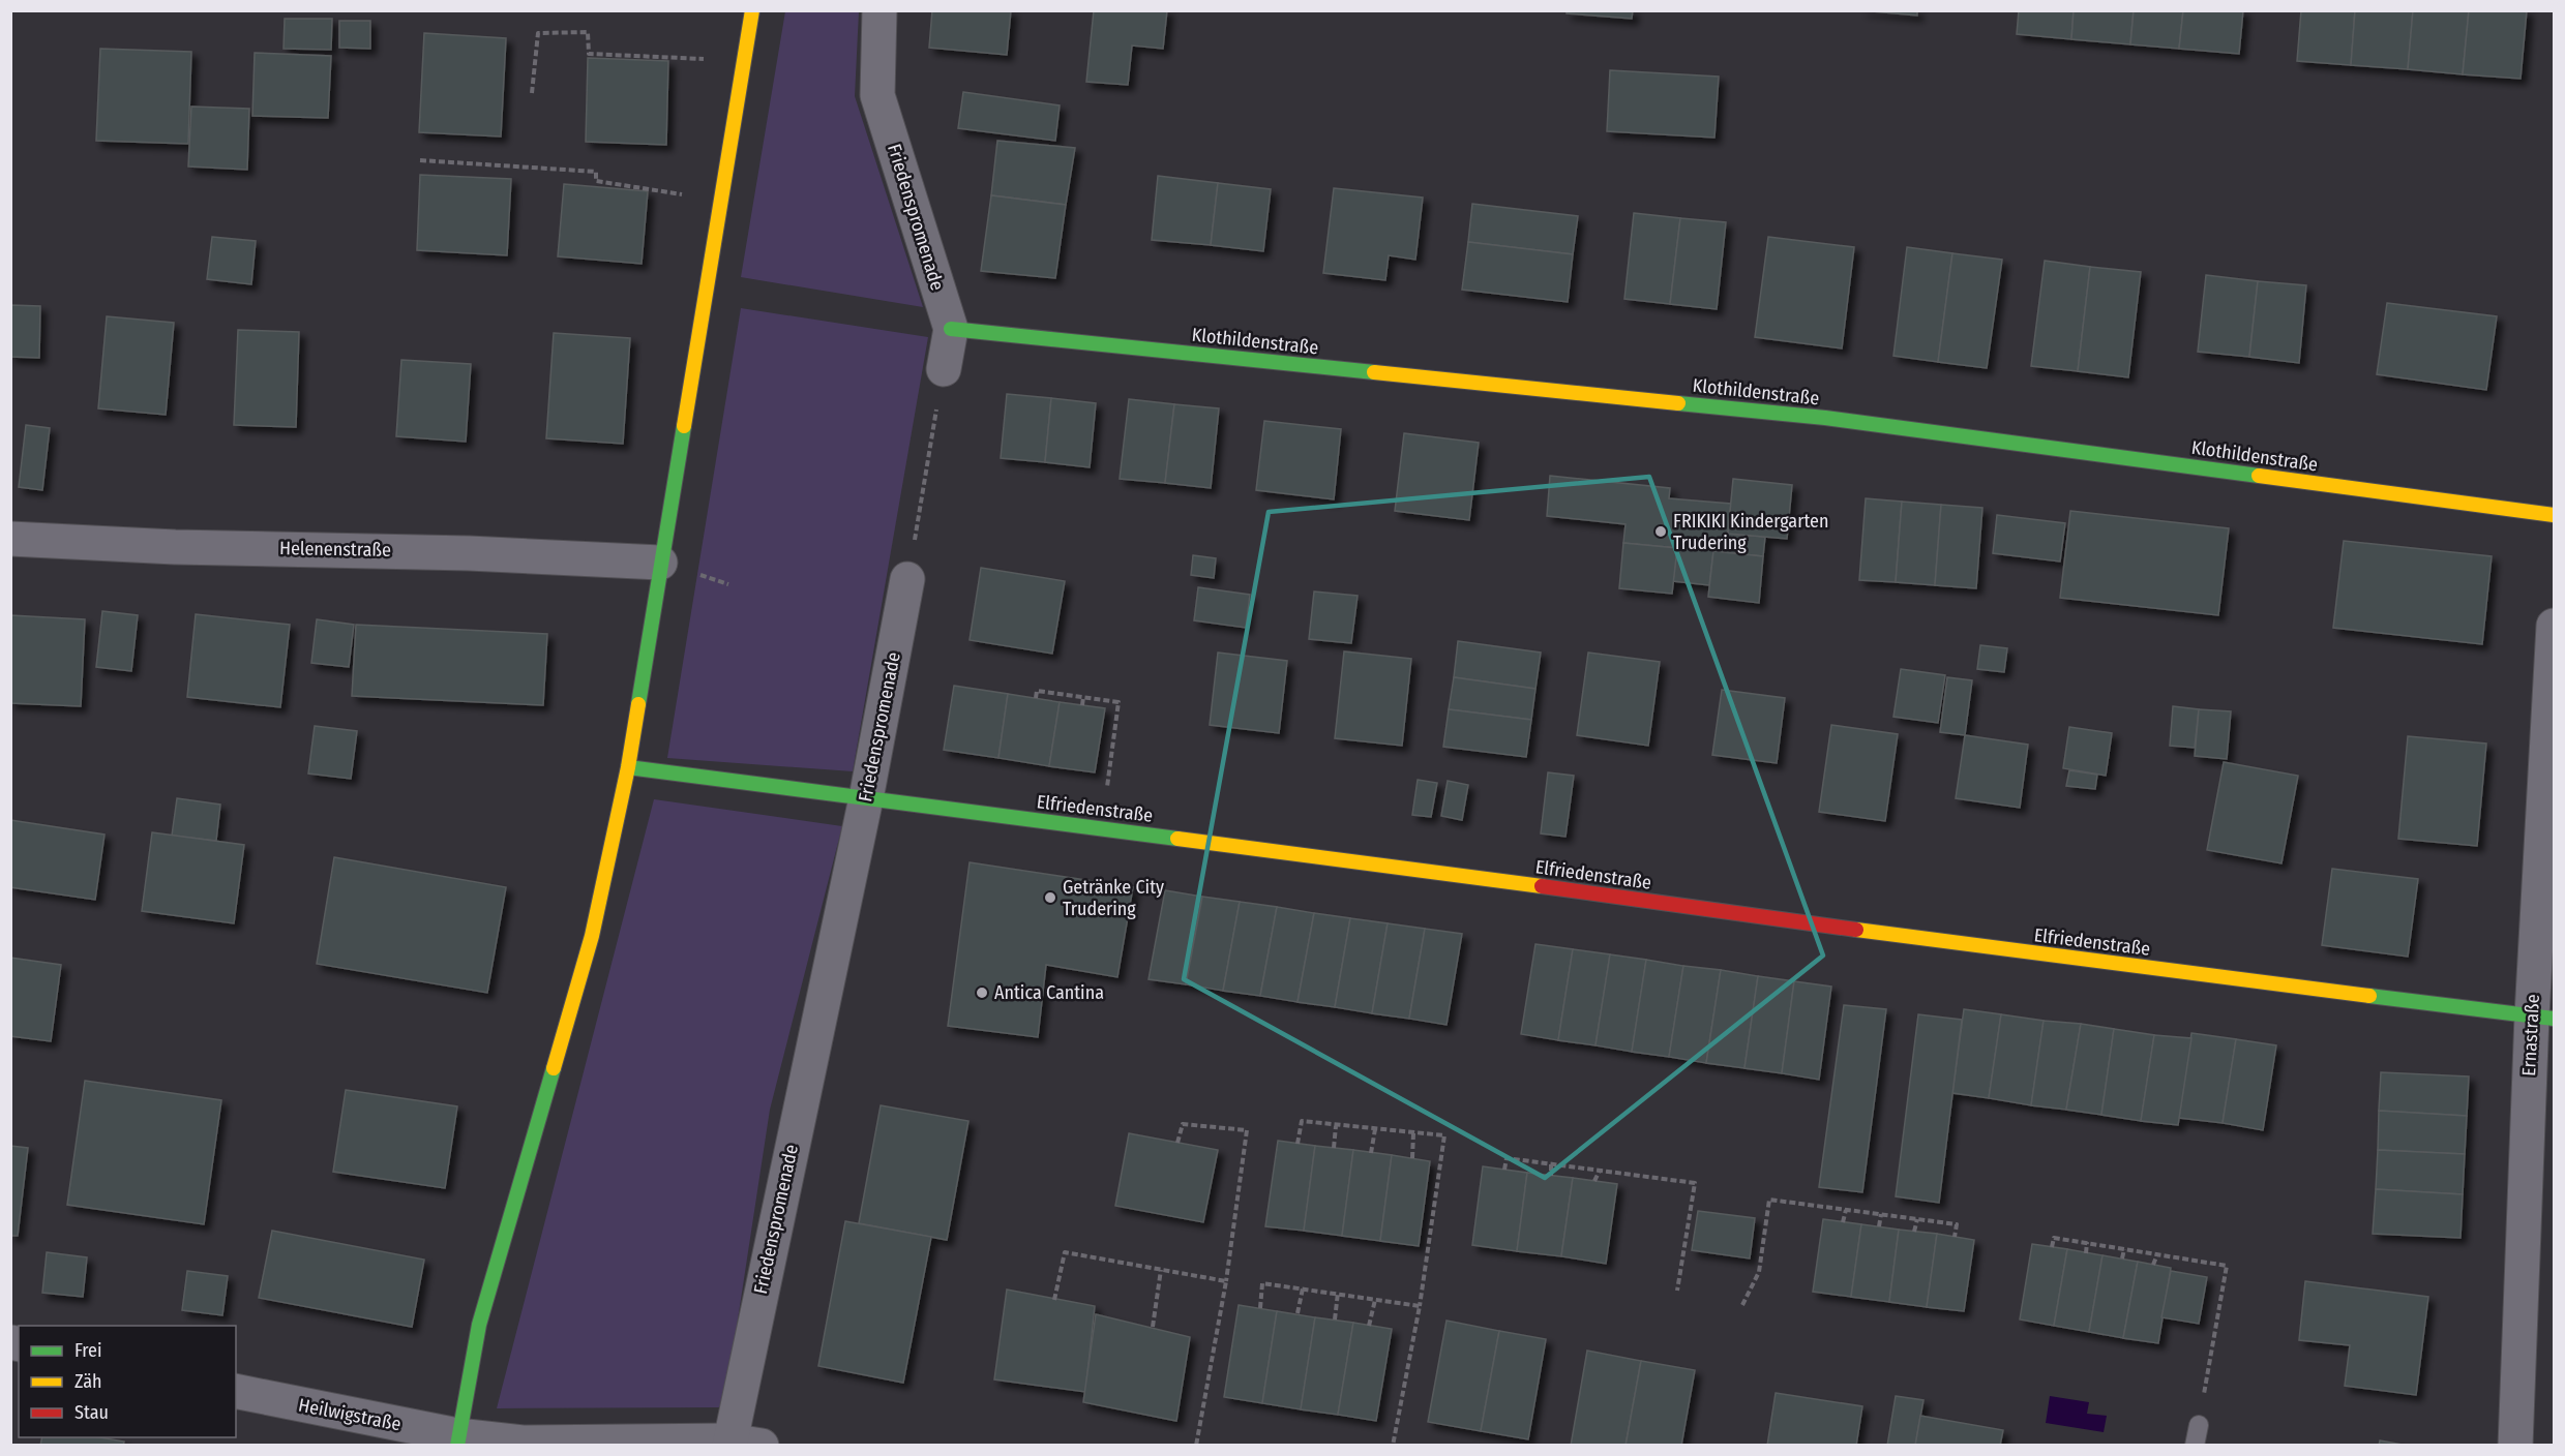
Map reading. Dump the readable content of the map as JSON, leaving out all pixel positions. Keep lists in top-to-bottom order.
{
  "streets": {
    "street": [
      "Friedenspromenade",
      "Klothildenstraße",
      "Helenenstraße",
      "Elfriedenstraße",
      "Ernastraße",
      "Heilwigstraße"
    ]
  },
  "crossings": [
    ["Friedenspromenade", "Klothildenstraße"],
    ["Friedenspromenade", "Elfriedenstraße"],
    ["Friedenspromenade", "Heilwigstraße"],
    ["Elfriedenstraße", "Ernastraße"]
  ],
  "places": ["FRIKIKI Kindergarten Trudering", "Getränke City Trudering", "Antica Cantina"],
  "legend": ["Frei", "Zäh", "Stau"]
}
